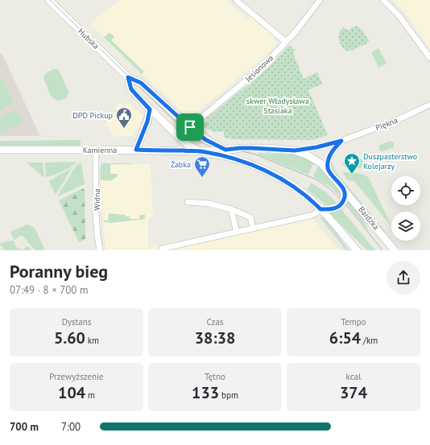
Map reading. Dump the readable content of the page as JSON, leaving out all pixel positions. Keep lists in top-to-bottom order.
{
  "streets": {
    "street": [
      "Hubska",
      "Jesionowa",
      "Piękna",
      "Kamienna",
      "Widna",
      "Bardzka"
    ]
  },
  "crossings": [
    ["Hubska", "Jesionowa"],
    ["Hubska", "Kamienna"],
    ["Hubska", "Bardzka"],
    ["Piękna", "Bardzka"],
    ["Kamienna", "Widna"],
    ["Kamienna", "Bardzka"]
  ],
  "parks": ["skwer Władysława Stasiaka"],
  "places": {
    "public building": ["DPD Pickup"],
    "place": ["Duszpasterstwo Kolejarzy"],
    "supermarket": ["Żabka"]
  },
  "page": {
    "heading": ["Poranny bieg", "07:49 · 8 × 700 m"],
    "stats": [
      ["Dystans", "5.60 km"],
      ["Czas", "38:38"],
      ["Tempo", "6:54 /km"],
      ["Przewyższenie", "104 m"],
      ["Tętno", "133 bpm"],
      ["kcal", "374"]
    ],
    "list": [
      {
        "name": "700 m",
        "note": "7:00"
      }
    ]
  }
}
